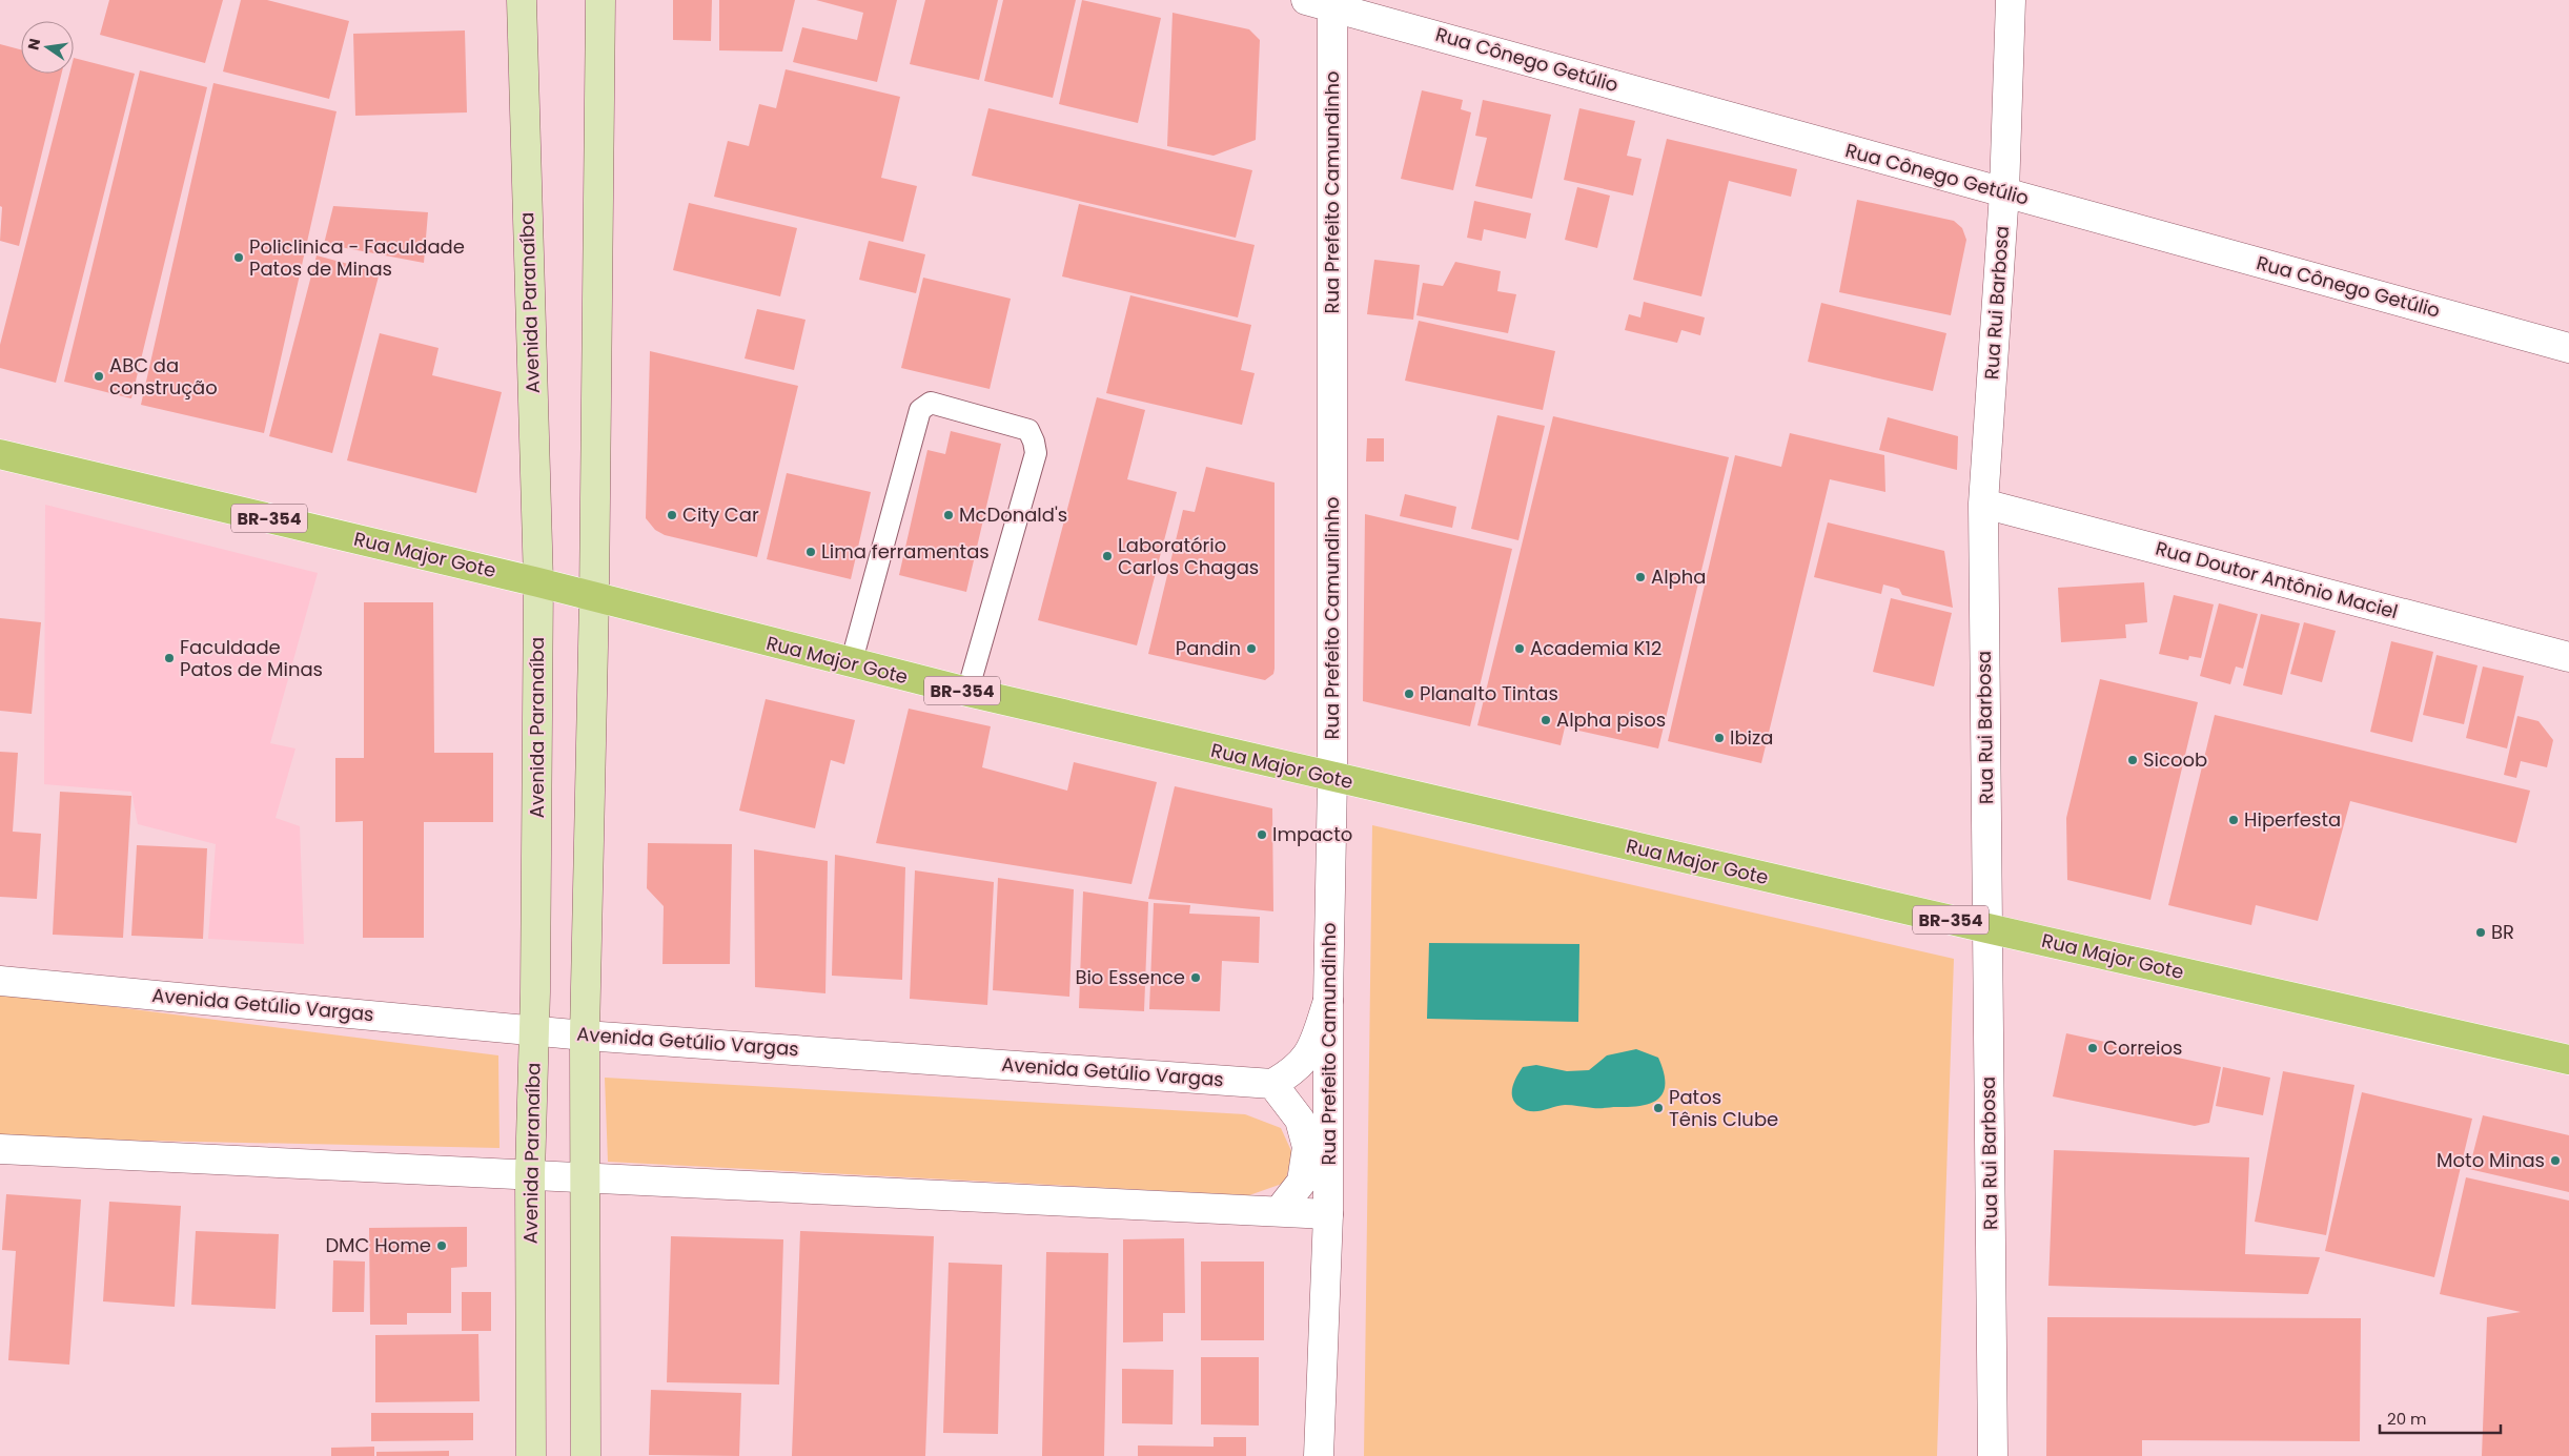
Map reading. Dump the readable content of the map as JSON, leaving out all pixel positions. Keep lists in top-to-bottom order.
{
  "streets": {
    "main road": ["Avenida Paranaíba", "BR-354", "Rua Major Gote"],
    "street": [
      "Rua Cônego Getúlio",
      "Rua Prefeito Camundinho",
      "Rua Rui Barbosa",
      "Rua Doutor Antônio Maciel",
      "Avenida Getúlio Vargas"
    ]
  },
  "crossings": [
    ["Rua Cônego Getúlio", "Rua Prefeito Camundinho"],
    ["Rua Cônego Getúlio", "Rua Rui Barbosa"],
    ["Rua Prefeito Camundinho", "Rua Major Gote"],
    ["Avenida Paranaíba", "Rua Major Gote"],
    ["Avenida Paranaíba", "Avenida Getúlio Vargas"],
    ["Rua Rui Barbosa", "Rua Major Gote"],
    ["Rua Rui Barbosa", "Rua Doutor Antônio Maciel"]
  ],
  "places": [
    "Policlinica - Faculdade Patos de Minas",
    "ABC da construção",
    "City Car",
    "McDonald's",
    "Lima ferramentas",
    "Laboratório Carlos Chagas",
    "Alpha",
    "Pandin",
    "Academia K12",
    "Faculdade Patos de Minas",
    "Planalto Tintas",
    "Alpha pisos",
    "Ibiza",
    "Sicoob",
    "Hiperfesta",
    "Impacto",
    "BR",
    "Bio Essence",
    "Correios",
    "Patos Tênis Clube",
    "Moto Minas",
    "DMC Home"
  ],
  "scale_bar": "20 m",
  "north": "left"
}
